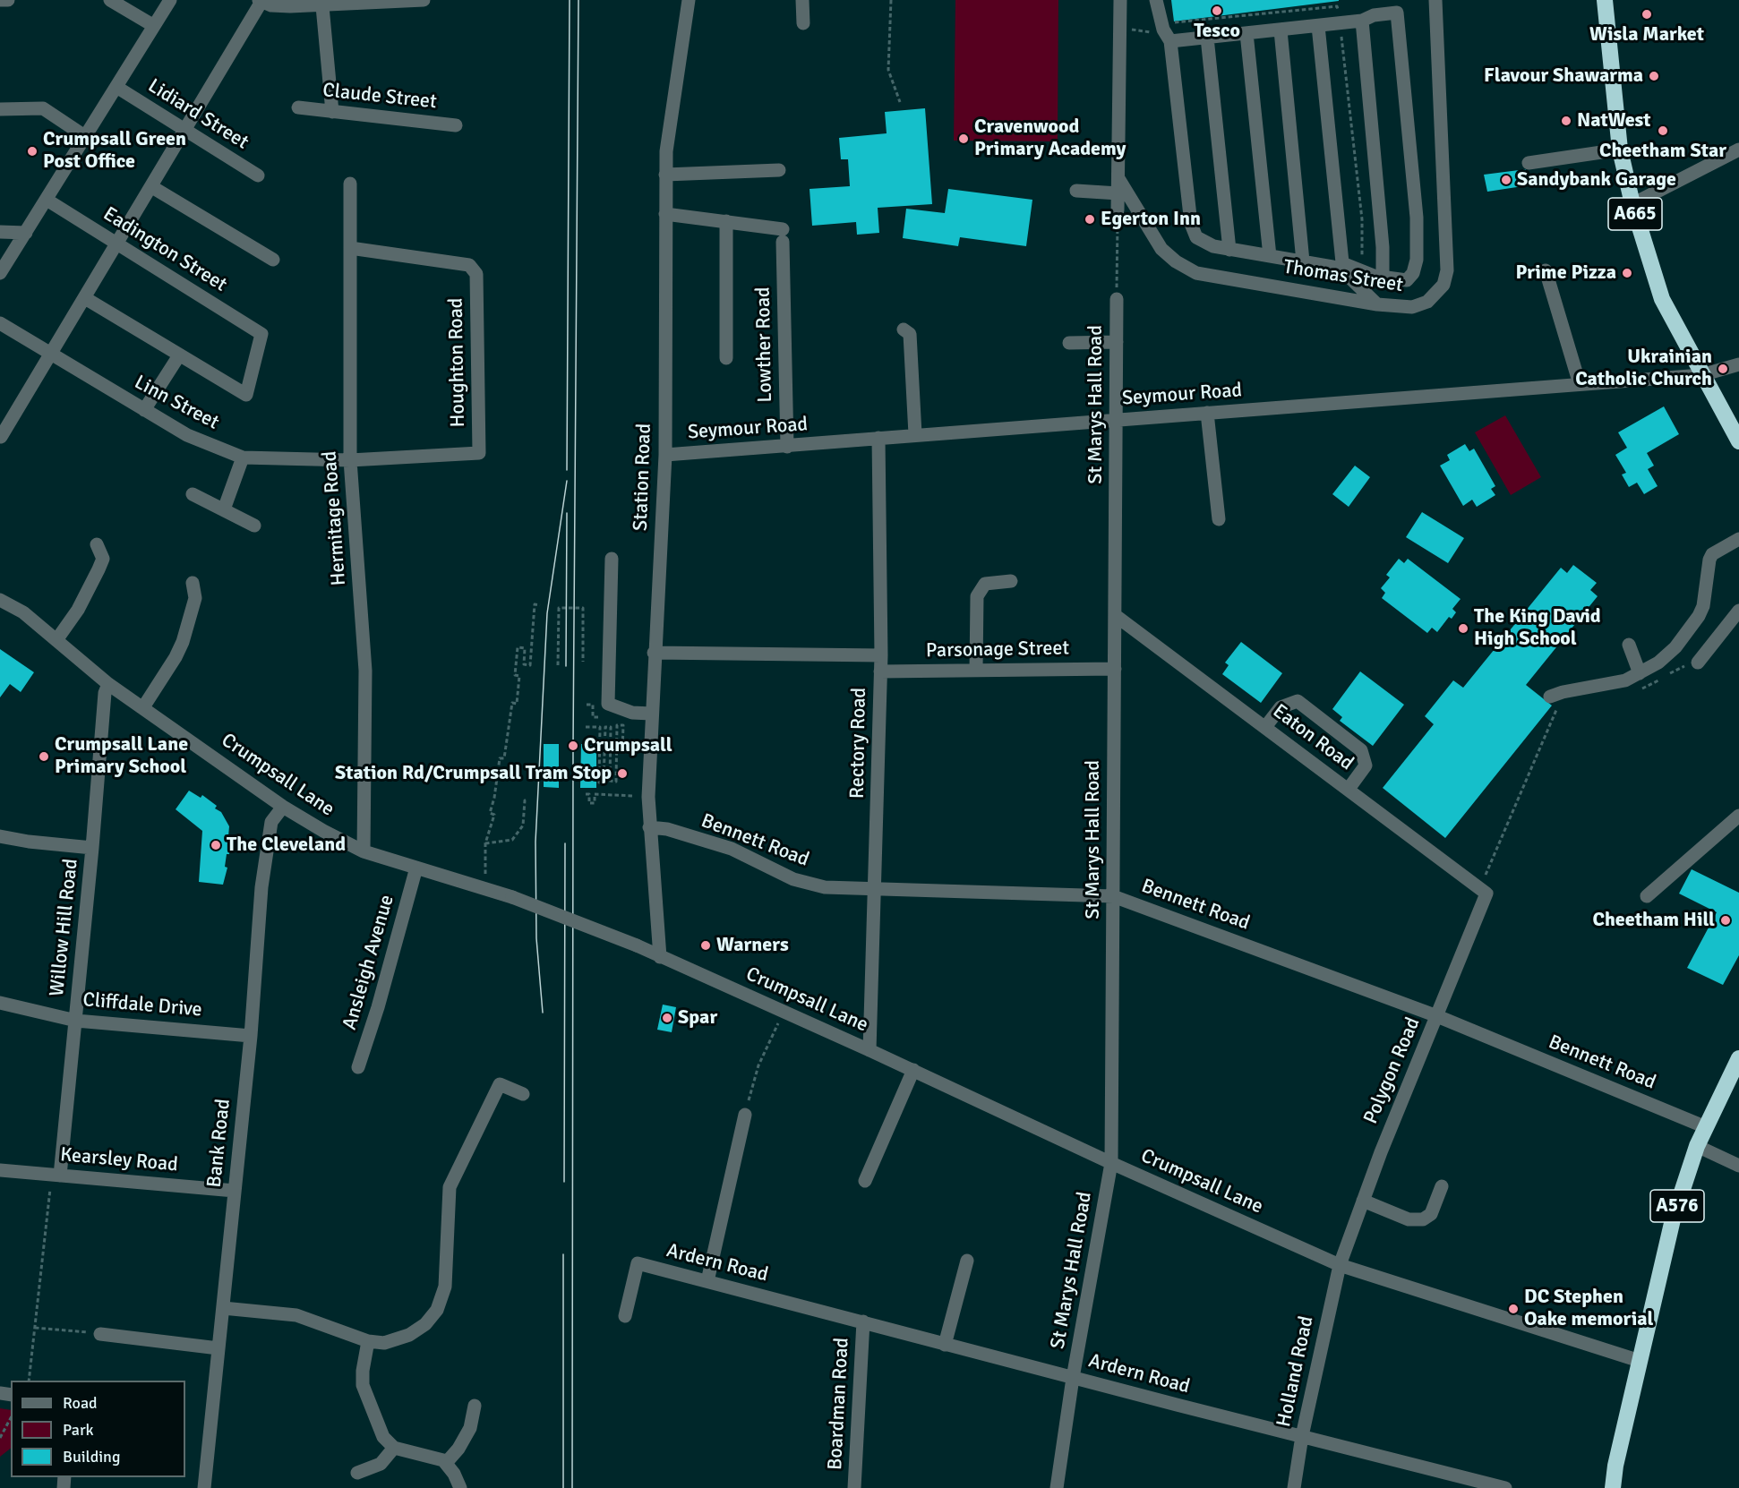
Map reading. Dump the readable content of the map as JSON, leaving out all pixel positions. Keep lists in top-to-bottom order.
{
  "streets": {
    "highway": ["A665", "A576"],
    "street": [
      "Claude Street",
      "Lidiard Street",
      "Eadington Street",
      "Thomas Street",
      "Lowther Road",
      "Houghton Road",
      "Seymour Road",
      "Linn Street",
      "St Marys Hall Road",
      "Station Road",
      "Hermitage Road",
      "Parsonage Street",
      "Eaton Road",
      "Rectory Road",
      "Crumpsall Lane",
      "Bennett Road",
      "Willow Hill Road",
      "Ansleigh Avenue",
      "Cliffdale Drive",
      "Polygon Road",
      "Bank Road",
      "Kearsley Road",
      "Ardern Road",
      "Holland Road",
      "Boardman Road"
    ]
  },
  "crossings": [
    ["A665", "Seymour Road"],
    ["Lowther Road", "Seymour Road"],
    ["Houghton Road", "Linn Street"],
    ["Houghton Road", "Hermitage Road"],
    ["Seymour Road", "St Marys Hall Road"],
    ["Seymour Road", "Station Road"],
    ["Seymour Road", "Rectory Road"],
    ["Linn Street", "Hermitage Road"],
    ["St Marys Hall Road", "Parsonage Street"],
    ["St Marys Hall Road", "Eaton Road"],
    ["St Marys Hall Road", "Crumpsall Lane"],
    ["St Marys Hall Road", "Bennett Road"],
    ["St Marys Hall Road", "Ardern Road"],
    ["Station Road", "Crumpsall Lane"],
    ["Station Road", "Bennett Road"],
    ["Hermitage Road", "Crumpsall Lane"],
    ["Parsonage Street", "Rectory Road"],
    ["Eaton Road", "Polygon Road"],
    ["Rectory Road", "Crumpsall Lane"],
    ["Rectory Road", "Bennett Road"],
    ["Crumpsall Lane", "Willow Hill Road"],
    ["Crumpsall Lane", "Ansleigh Avenue"],
    ["Crumpsall Lane", "Polygon Road"],
    ["Crumpsall Lane", "Bank Road"],
    ["Crumpsall Lane", "A576"],
    ["Crumpsall Lane", "Holland Road"],
    ["Bennett Road", "Polygon Road"],
    ["Bennett Road", "A576"],
    ["Willow Hill Road", "Cliffdale Drive"],
    ["Willow Hill Road", "Kearsley Road"],
    ["Cliffdale Drive", "Bank Road"],
    ["Polygon Road", "Holland Road"],
    ["Bank Road", "Kearsley Road"],
    ["Ardern Road", "Holland Road"],
    ["Ardern Road", "Boardman Road"]
  ],
  "places": [
    "Tesco",
    "Wisla Market",
    "Flavour Shawarma",
    "NatWest",
    "Cheetham Star",
    "Cravenwood Primary Academy",
    "Crumpsall Green Post Office",
    "Sandybank Garage",
    "Egerton Inn",
    "Prime Pizza",
    "Ukrainian Catholic Church",
    "The King David High School",
    "Crumpsall",
    "Crumpsall Lane Primary School",
    "Station Rd/Crumpsall Tram Stop",
    "The Cleveland",
    "Cheetham Hill",
    "Warners",
    "Spar",
    "DC Stephen Oake memorial"
  ],
  "legend": ["Road", "Park", "Building"]
}
